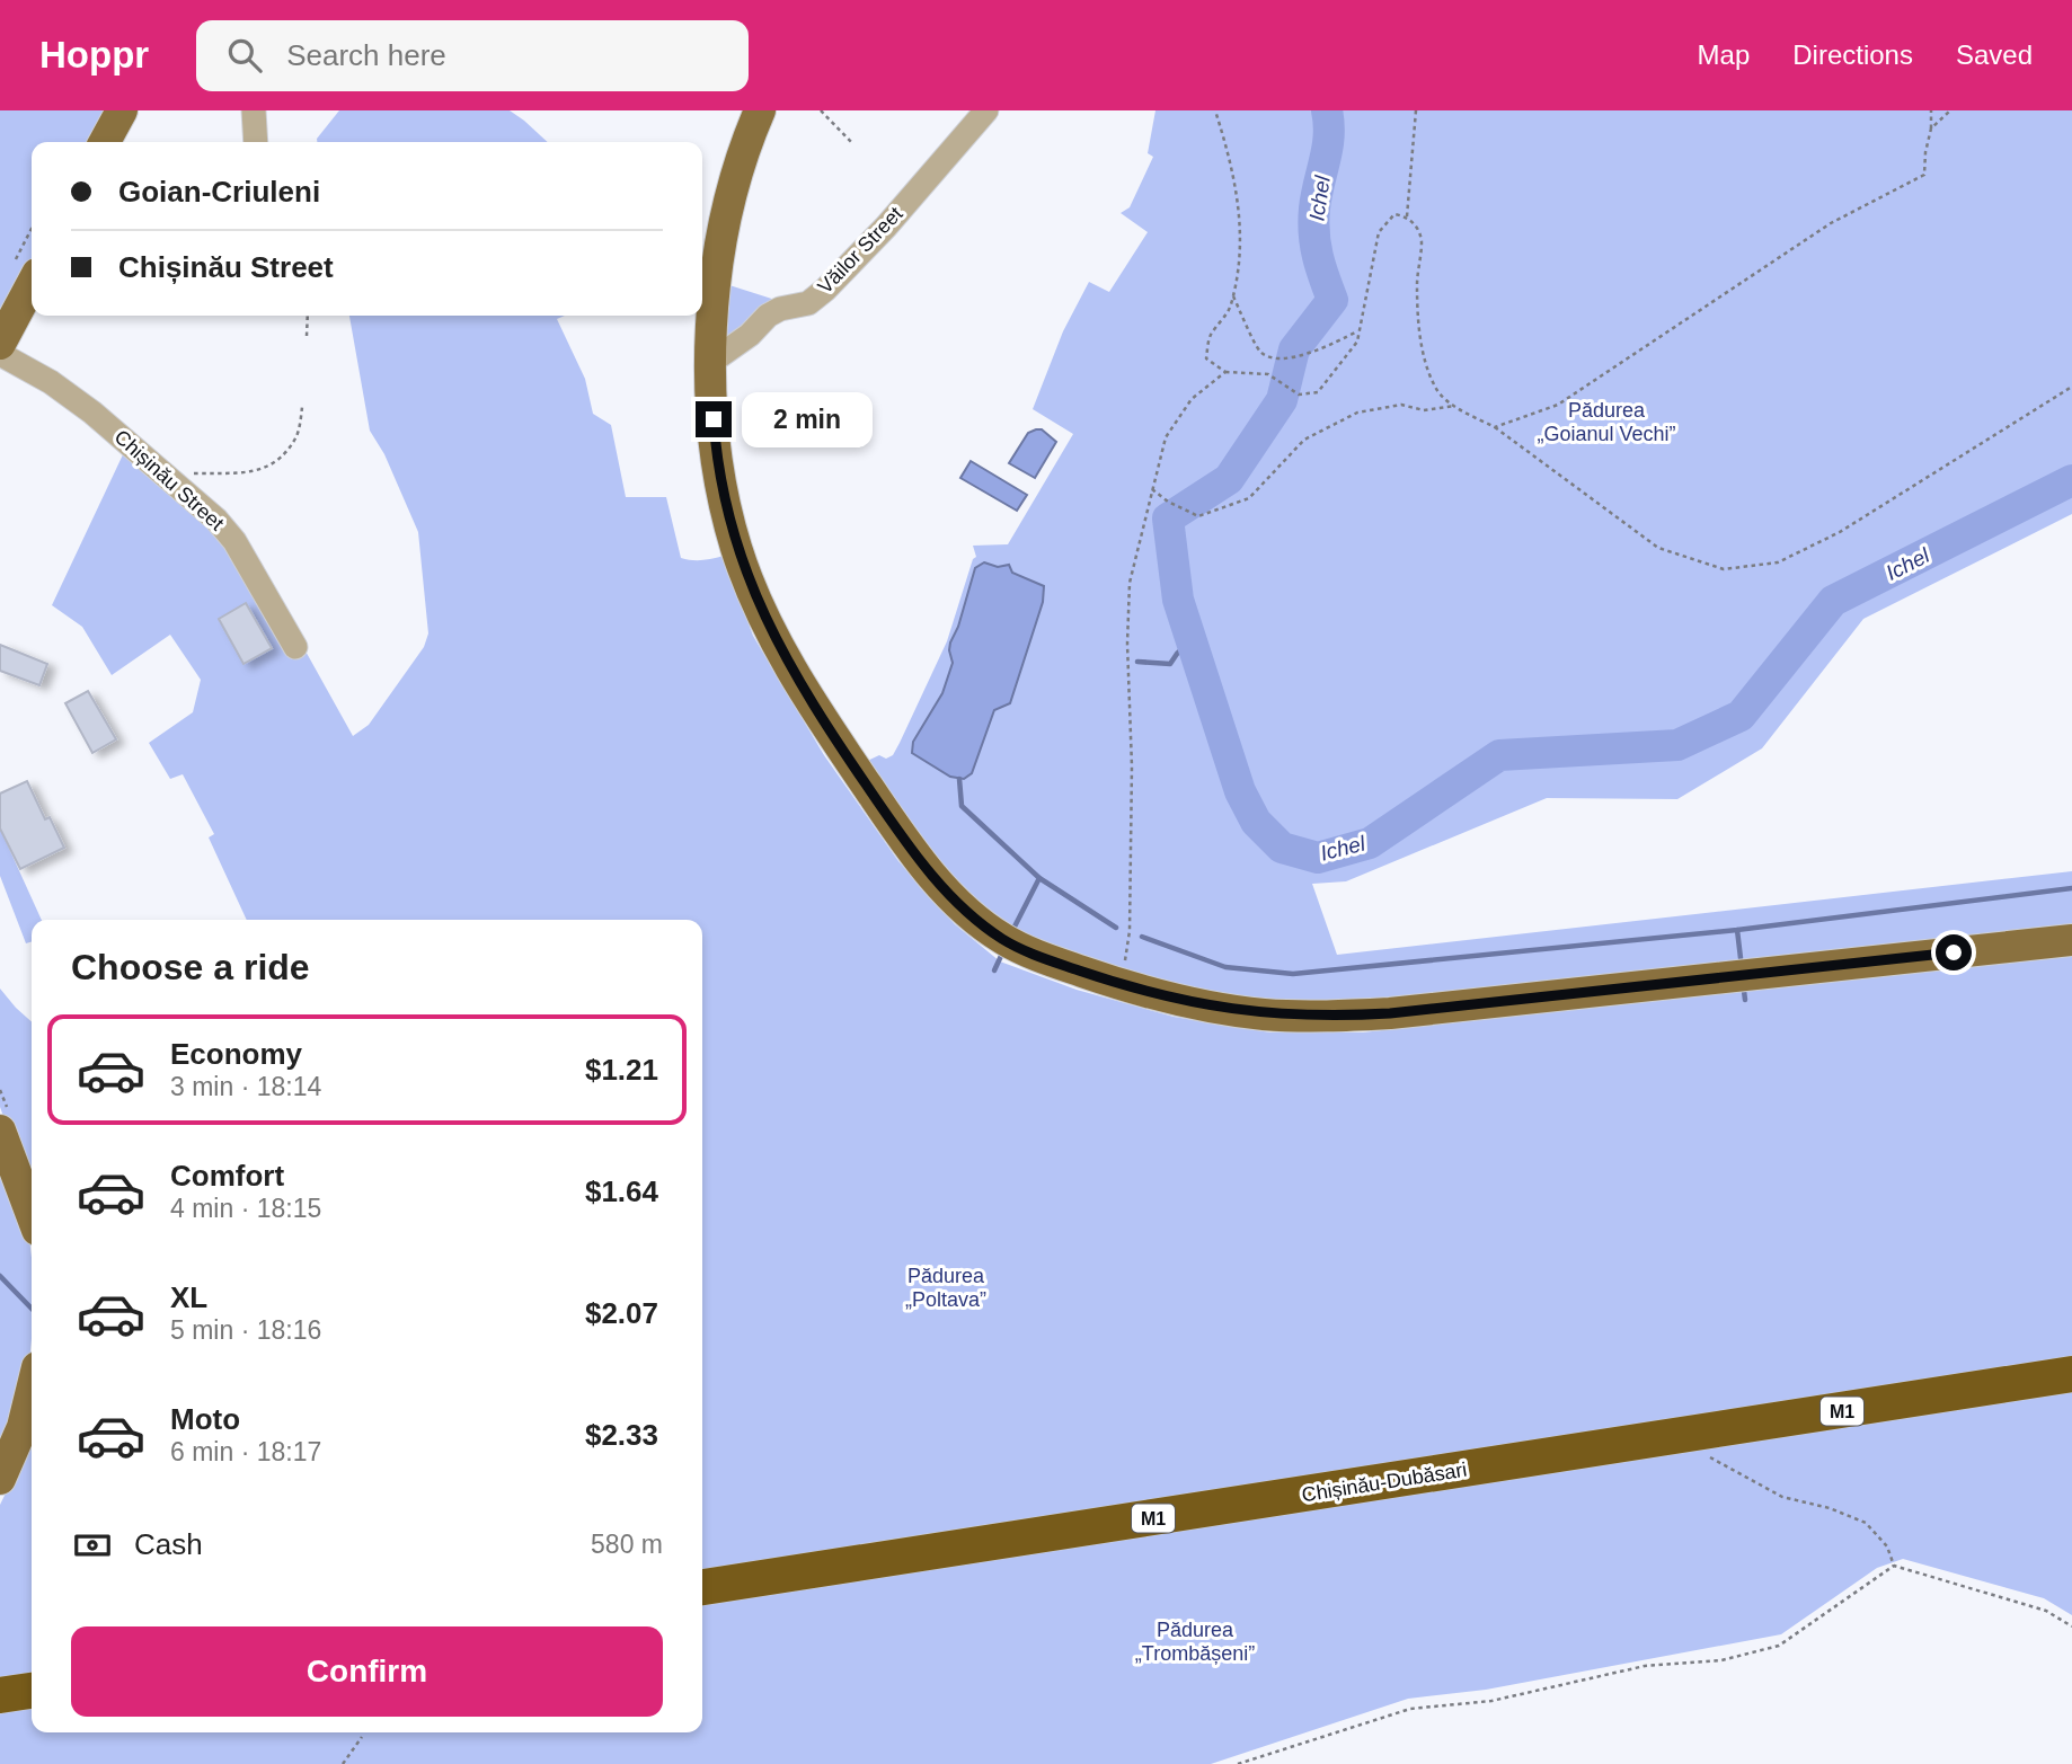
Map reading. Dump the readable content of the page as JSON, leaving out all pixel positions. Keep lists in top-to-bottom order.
{
  "streets": {
    "highway": ["M1", "Chișinău-Dubăsari"],
    "street": ["Văilor Street", "Chișinău Street"]
  },
  "water": ["Ichel"],
  "parks": ["Pădurea „Goianul Vechi”", "Pădurea „Poltava”", "Pădurea „Trombășeni”"],
  "page": {
    "header": "Hoppr",
    "search": "Search here",
    "nav": ["Map", "Directions", "Saved"],
    "banner": ["Goian-Criuleni", "Chișinău Street"],
    "bubble": "2 min",
    "heading": "Choose a ride",
    "list": [
      {
        "name": "Economy",
        "note": "3 min · 18:14",
        "value": "$1.21"
      },
      {
        "name": "Comfort",
        "note": "4 min · 18:15",
        "value": "$1.64"
      },
      {
        "name": "XL",
        "note": "5 min · 18:16",
        "value": "$2.07"
      },
      {
        "name": "Moto",
        "note": "6 min · 18:17",
        "value": "$2.33"
      }
    ],
    "pay": ["Cash", "580 m"],
    "buttons": "Confirm"
  }
}
